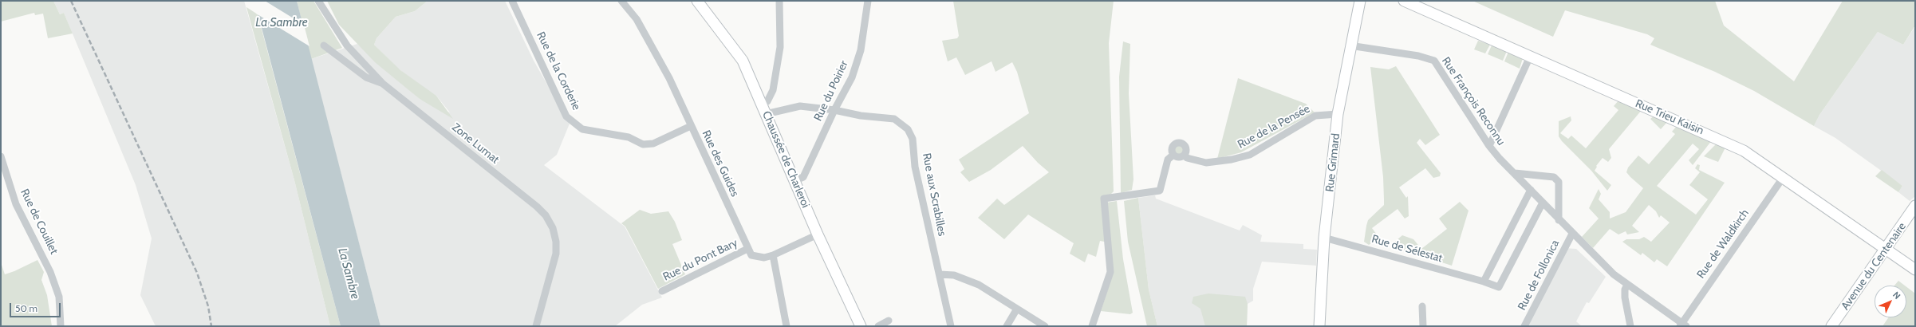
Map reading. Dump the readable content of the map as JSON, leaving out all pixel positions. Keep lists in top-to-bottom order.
{
  "streets": {
    "street": [
      "Rue de la Corderie",
      "Rue du Poirier",
      "Rue François Reconnu",
      "Rue Trieu Kaisin",
      "Rue de la Pensée",
      "Zone Lumat",
      "Chaussée de Charleroi",
      "Rue Grimard",
      "Rue des Guides",
      "Rue aux Scrabilles",
      "Rue de Couillet",
      "Rue de Waldkirch",
      "Rue de Sélestat",
      "Rue du Pont Bary",
      "Avenue du Centenaire",
      "Rue de Follonica"
    ]
  },
  "crossings": [
    ["Rue de la Corderie", "Rue des Guides"],
    ["Rue du Poirier", "Chaussée de Charleroi"],
    ["Rue du Poirier", "Rue aux Scrabilles"],
    ["Rue François Reconnu", "Rue Grimard"],
    ["Rue François Reconnu", "Rue de Waldkirch"],
    ["Rue François Reconnu", "Rue de Sélestat"],
    ["Rue François Reconnu", "Rue de Follonica"],
    ["Rue Trieu Kaisin", "Rue de Waldkirch"],
    ["Rue Trieu Kaisin", "Avenue du Centenaire"],
    ["Rue de la Pensée", "Rue Grimard"],
    ["Chaussée de Charleroi", "Rue aux Scrabilles"],
    ["Rue Grimard", "Rue de Sélestat"],
    ["Rue des Guides", "Rue du Pont Bary"]
  ],
  "water": ["La Sambre"],
  "scale_bar": "50 m",
  "north": "top right"
}
